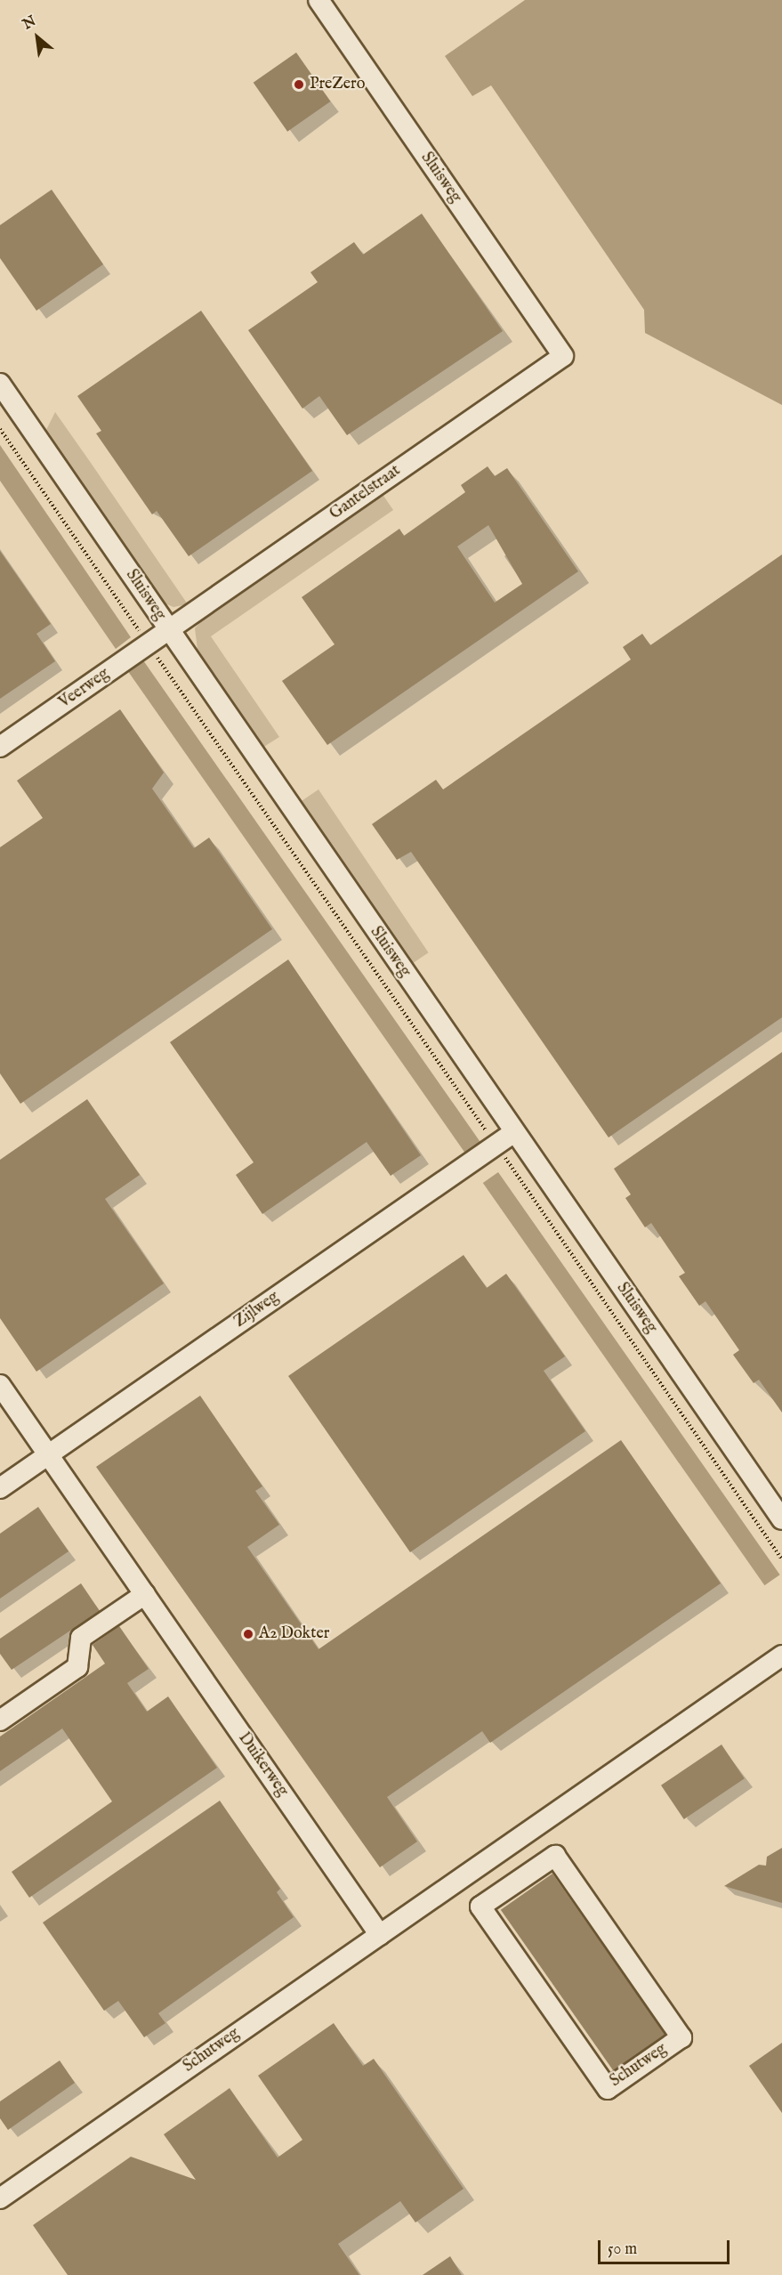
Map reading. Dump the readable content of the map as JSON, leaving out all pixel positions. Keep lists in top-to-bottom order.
{
  "streets": {
    "street": [
      "Sluisweg",
      "Gantelstraat",
      "Veerweg",
      "Zijlweg",
      "Duikerweg",
      "Schutweg"
    ]
  },
  "crossings": [
    ["Sluisweg", "Gantelstraat"],
    ["Sluisweg", "Veerweg"],
    ["Sluisweg", "Zijlweg"],
    ["Gantelstraat", "Veerweg"],
    ["Zijlweg", "Duikerweg"],
    ["Duikerweg", "Schutweg"]
  ],
  "places": ["PreZero", "A2 Dokter"],
  "scale_bar": "50 m",
  "north": "top left"
}
